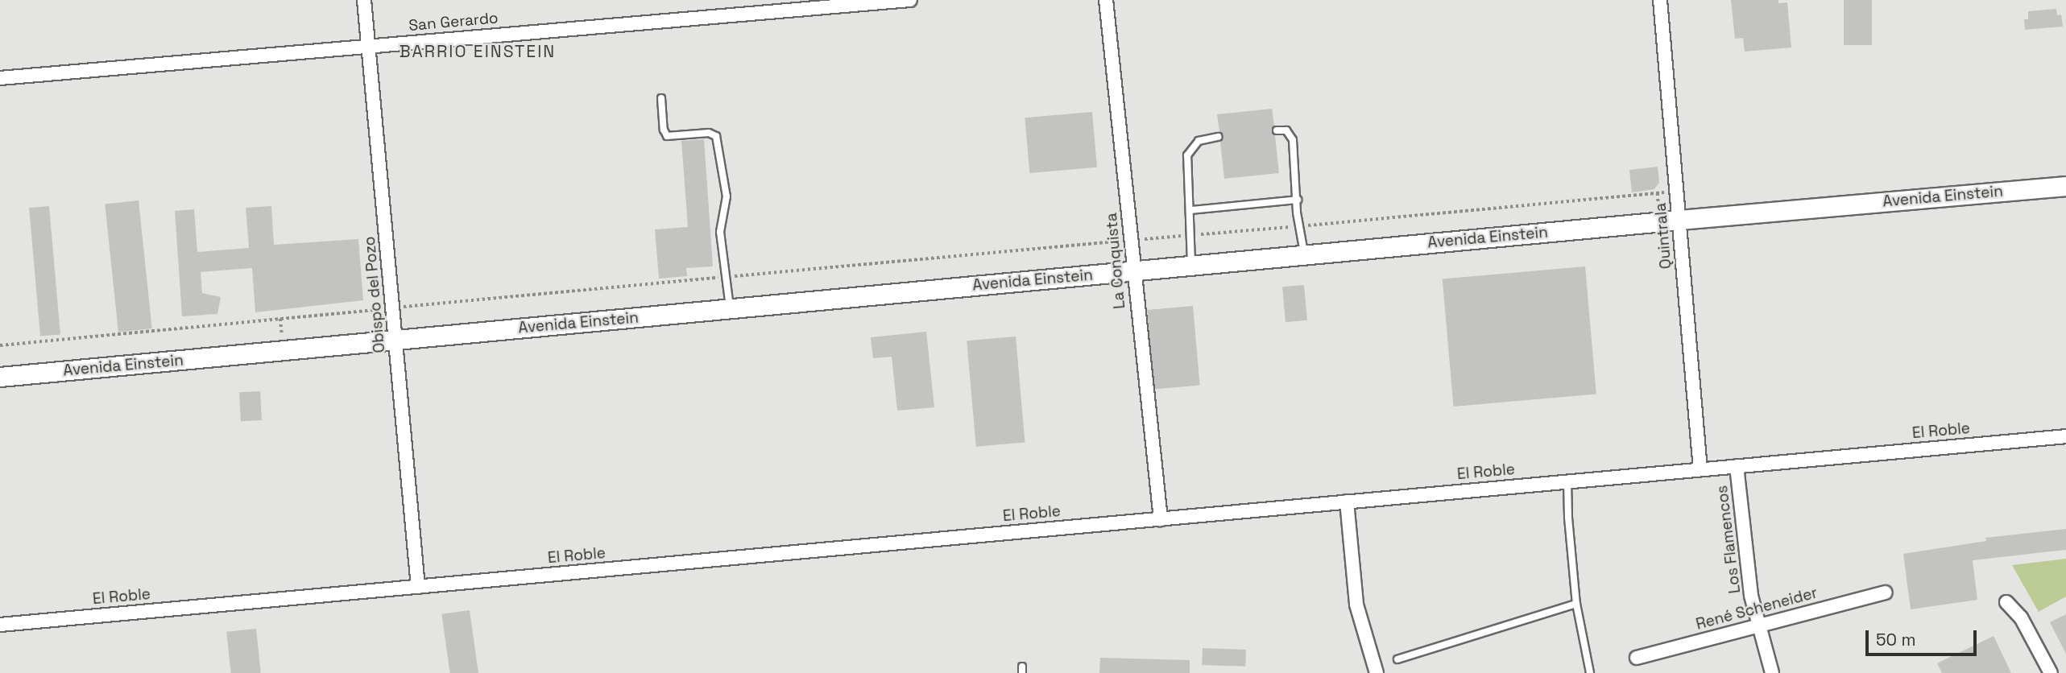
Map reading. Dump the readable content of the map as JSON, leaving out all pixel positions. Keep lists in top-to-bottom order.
{
  "streets": {
    "main road": ["Avenida Einstein"],
    "street": [
      "San Gerardo",
      "Quintrala",
      "La Conquista",
      "Obispo del Pozo",
      "El Roble",
      "Los Flamencos",
      "René Scheneider"
    ]
  },
  "crossings": [
    ["San Gerardo", "Obispo del Pozo"],
    ["Avenida Einstein", "Quintrala"],
    ["Avenida Einstein", "La Conquista"],
    ["Avenida Einstein", "Obispo del Pozo"],
    ["Quintrala", "El Roble"],
    ["La Conquista", "El Roble"],
    ["Obispo del Pozo", "El Roble"],
    ["El Roble", "Los Flamencos"],
    ["Los Flamencos", "René Scheneider"]
  ],
  "districts": ["BARRIO EINSTEIN"],
  "scale_bar": "50 m"
}
